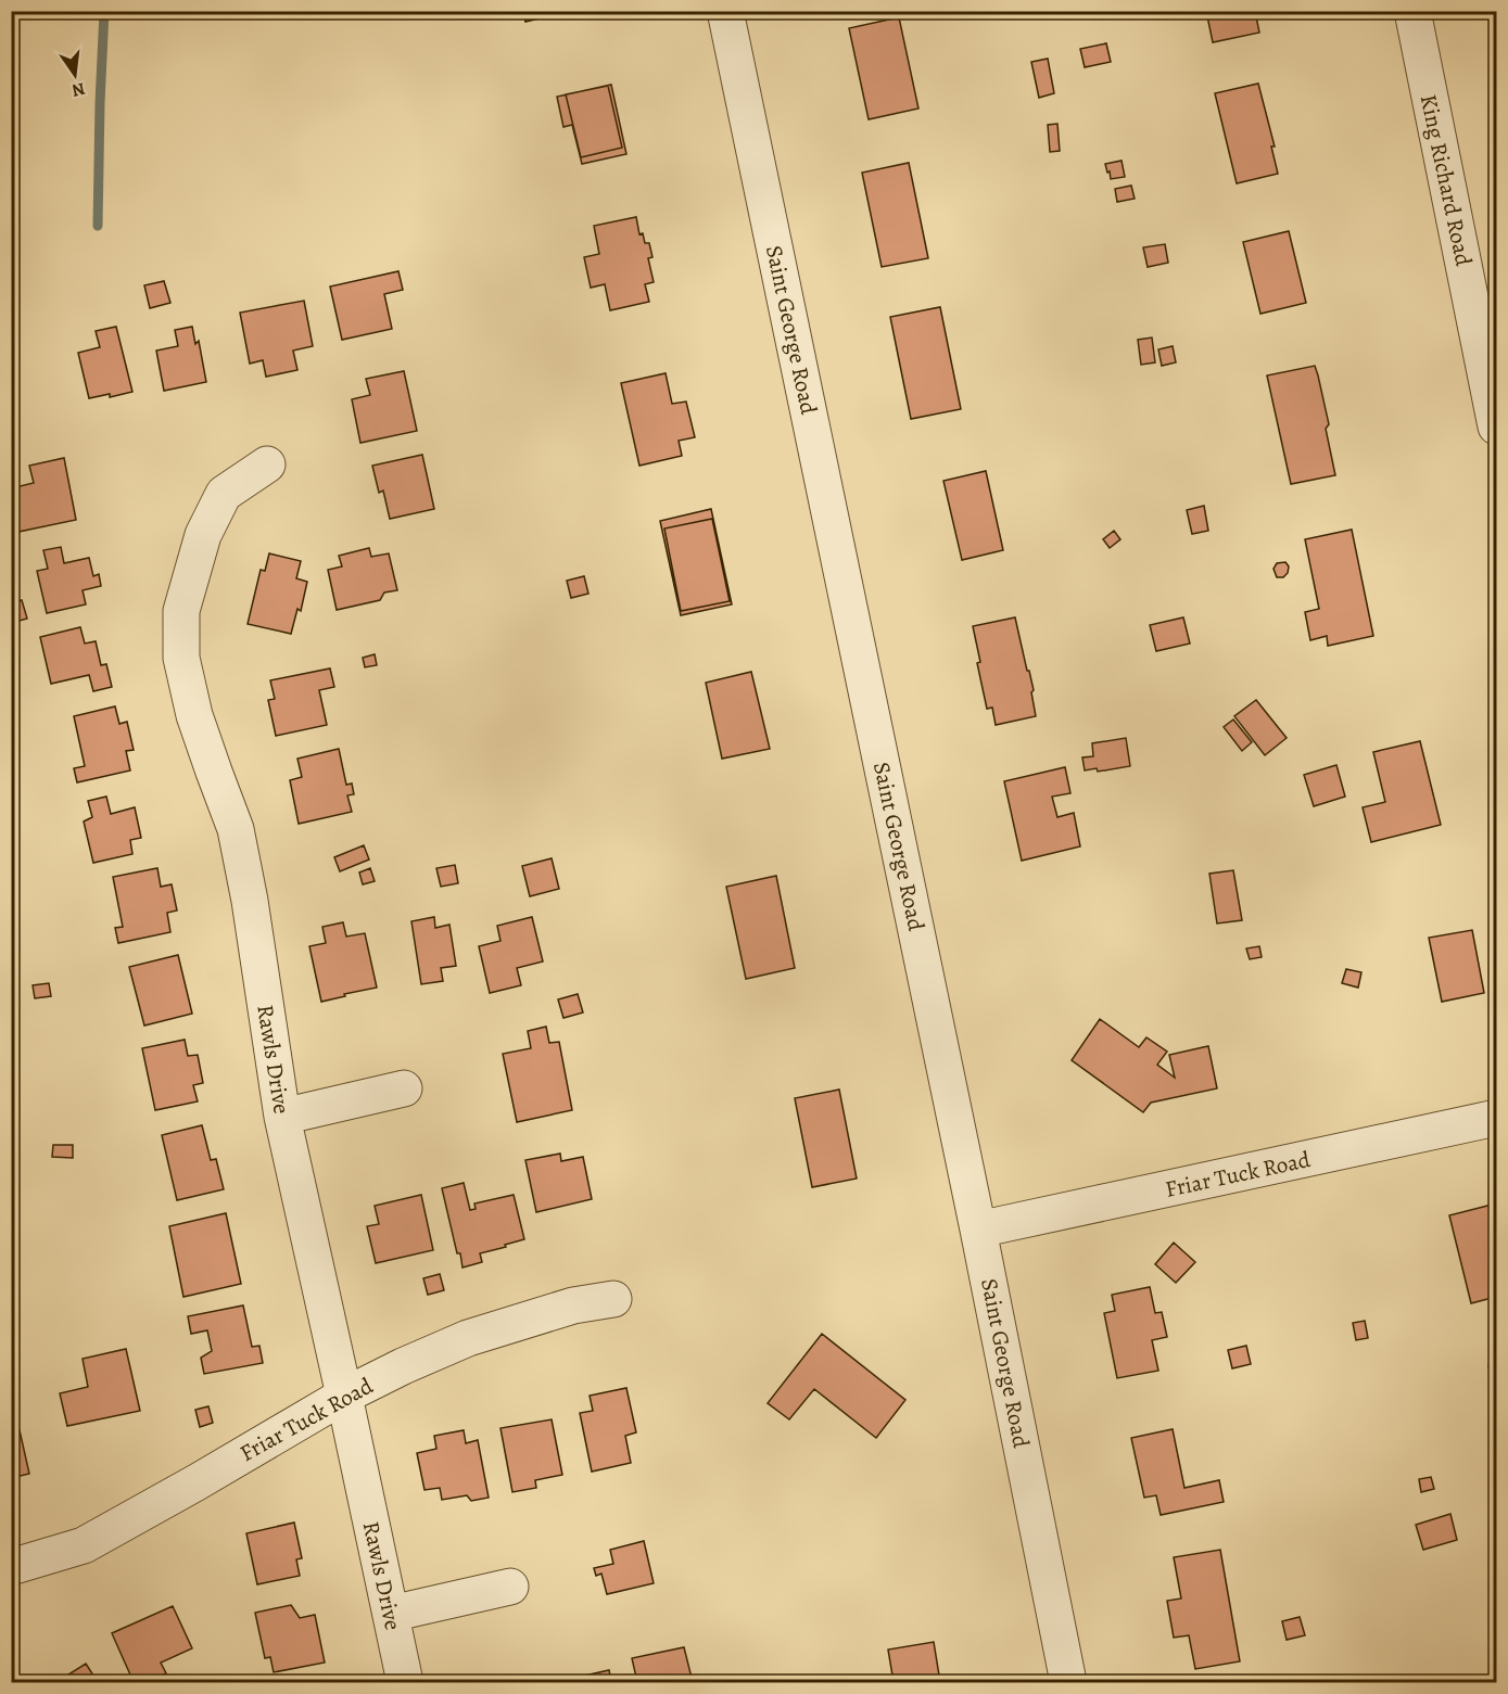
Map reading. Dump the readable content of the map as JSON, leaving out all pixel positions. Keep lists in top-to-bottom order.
{
  "streets": {
    "street": [
      "King Richard Road",
      "Saint George Road",
      "Rawls Drive",
      "Friar Tuck Road"
    ]
  },
  "crossings": [
    ["Saint George Road", "Friar Tuck Road"],
    ["Rawls Drive", "Friar Tuck Road"]
  ],
  "north": "bottom"
}
